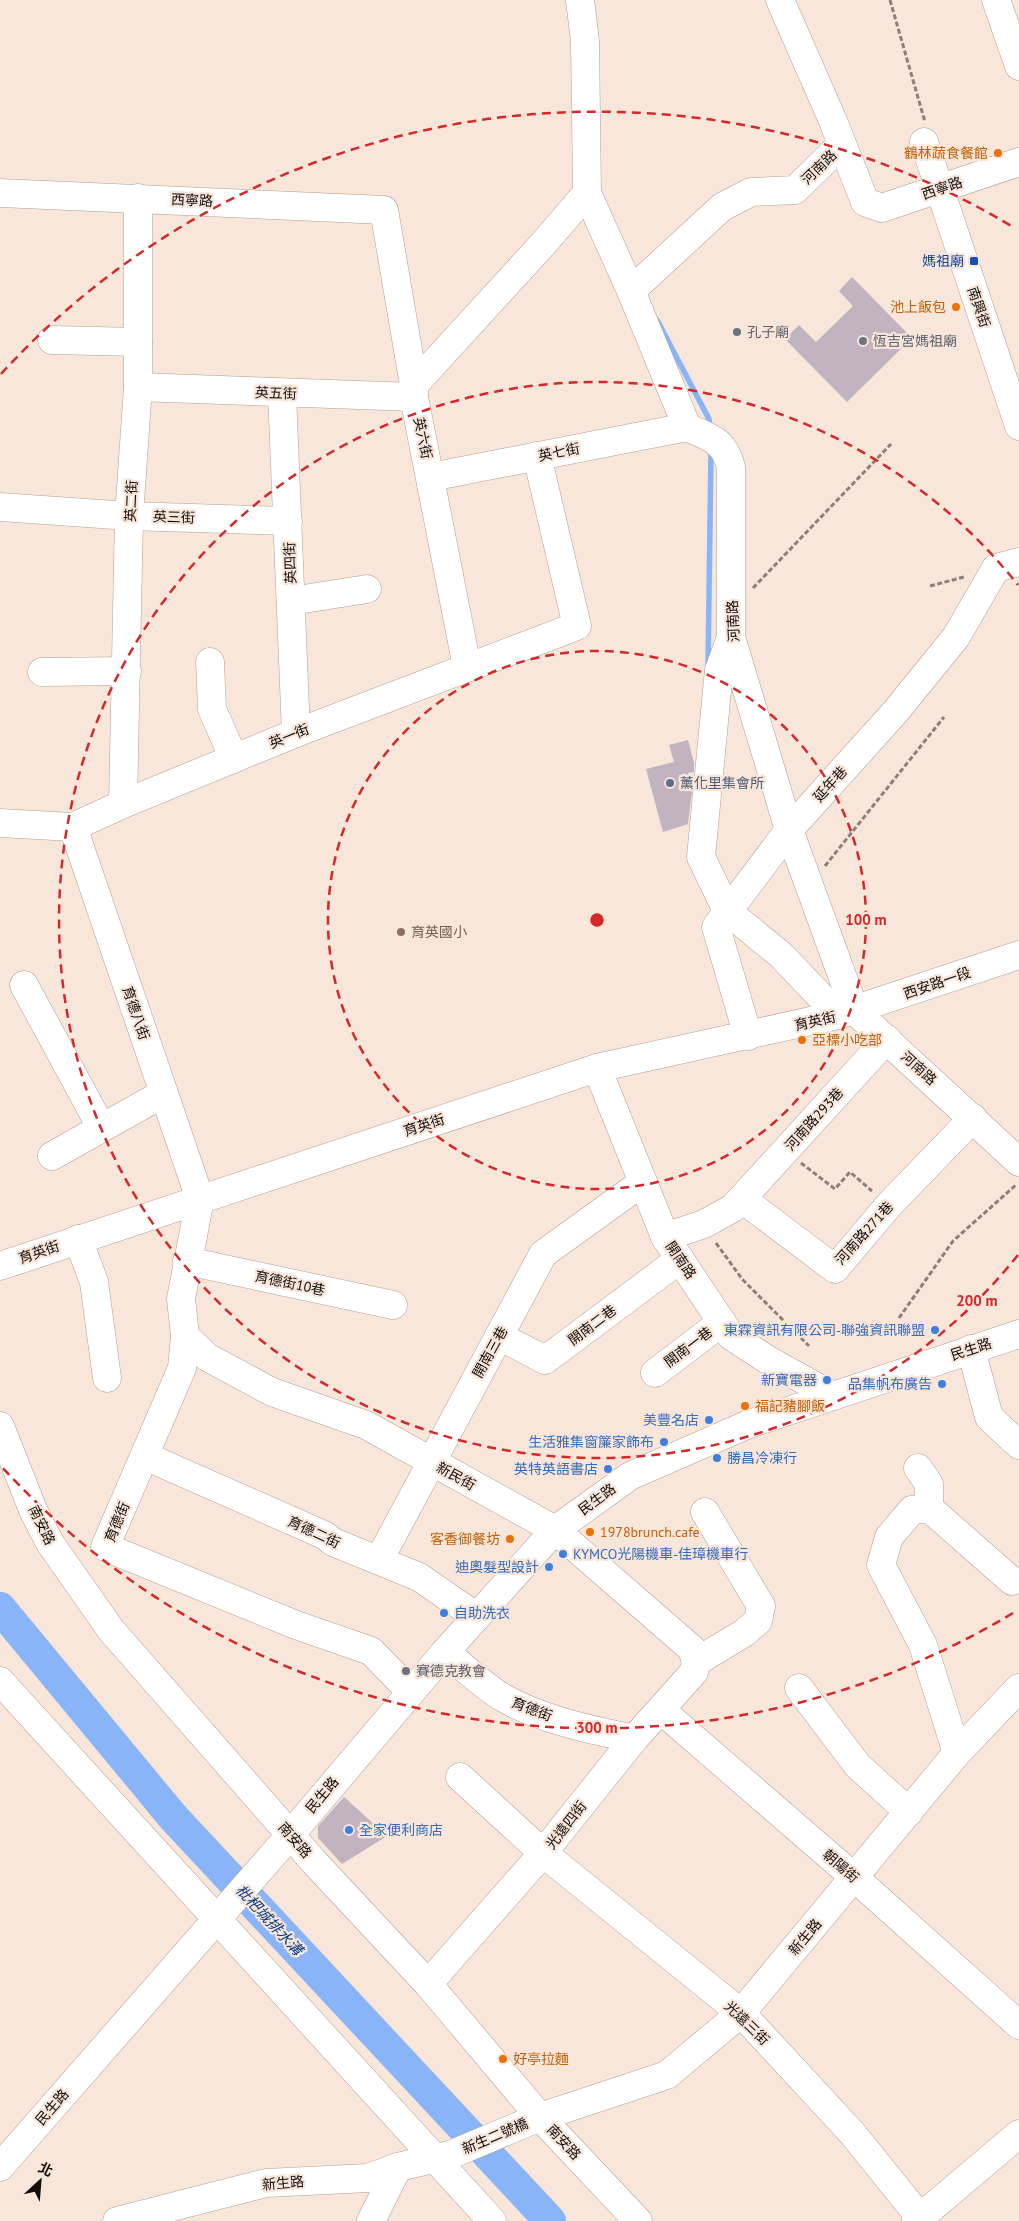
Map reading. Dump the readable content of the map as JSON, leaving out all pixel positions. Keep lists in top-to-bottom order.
{
  "streets": {
    "street": [
      "河南路",
      "西寧路",
      "南興街",
      "英五街",
      "英六街",
      "英七街",
      "英二街",
      "英三街",
      "英四街",
      "英一街",
      "延年巷",
      "西安路一段",
      "育德八街",
      "育英街",
      "河南路293巷",
      "河南路271巷",
      "開南路",
      "育德街10巷",
      "開南二巷",
      "開南一巷",
      "民生路",
      "開南三巷",
      "新民街",
      "育德街",
      "南安路",
      "育德二街",
      "光遠四街",
      "朝陽街",
      "新生路",
      "光遠三街",
      "新生二號橋"
    ]
  },
  "crossings": [
    ["河南路", "西寧路"],
    ["河南路", "英七街"],
    ["河南路", "延年巷"],
    ["河南路", "西安路一段"],
    ["河南路", "育英街"],
    ["河南路", "河南路293巷"],
    ["河南路", "河南路271巷"],
    ["西寧路", "南興街"],
    ["西寧路", "英六街"],
    ["西寧路", "英二街"],
    ["英五街", "英六街"],
    ["英五街", "英二街"],
    ["英五街", "英四街"],
    ["英六街", "英七街"],
    ["英六街", "英一街"],
    ["英七街", "英一街"],
    ["英二街", "英三街"],
    ["英二街", "英一街"],
    ["英三街", "英四街"],
    ["英四街", "英一街"],
    ["英一街", "育德八街"],
    ["延年巷", "育英街"],
    ["西安路一段", "育英街"],
    ["育德八街", "育英街"],
    ["育德八街", "育德街"],
    ["育英街", "開南路"],
    ["育英街", "育德街"],
    ["河南路293巷", "河南路271巷"],
    ["河南路293巷", "開南路"],
    ["開南路", "開南二巷"],
    ["開南路", "開南一巷"],
    ["開南路", "民生路"],
    ["開南路", "開南三巷"],
    ["育德街10巷", "育德街"],
    ["開南二巷", "開南三巷"],
    ["民生路", "新民街"],
    ["民生路", "育德街"],
    ["民生路", "南安路"],
    ["民生路", "育德二街"],
    ["開南三巷", "新民街"],
    ["開南三巷", "育德二街"],
    ["新民街", "育德街"],
    ["新民街", "光遠四街"],
    ["育德街", "育德二街"],
    ["育德街", "光遠四街"],
    ["南安路", "光遠四街"],
    ["南安路", "新生路"],
    ["南安路", "新生二號橋"],
    ["光遠四街", "朝陽街"],
    ["光遠四街", "光遠三街"],
    ["朝陽街", "新生路"],
    ["新生路", "光遠三街"],
    ["新生路", "新生二號橋"]
  ],
  "water": ["枇杷城排水溝"],
  "places": {
    "other": [
      "鶴林蔬食餐館",
      "池上飯包",
      "孔子廟",
      "恆吉宮媽祖廟",
      "薰化里集會所",
      "育英國小",
      "亞標小吃部",
      "東霖資訊有限公司-聯強資訊聯盟",
      "新寶電器",
      "品集帆布廣告",
      "福記豬腳飯",
      "美豐名店",
      "生活雅集窗簾家飾布",
      "勝昌冷凍行",
      "英特英語書店",
      "1978brunch.cafe",
      "客香御餐坊",
      "KYMCO光陽機車-佳璋機車行",
      "迪奧髮型設計",
      "自助洗衣",
      "賽德克教會",
      "全家便利商店",
      "好亭拉麵"
    ],
    "transit": ["媽祖廟"]
  },
  "north": "top right",
  "rings": ["100 m", "200 m", "300 m"]
}
